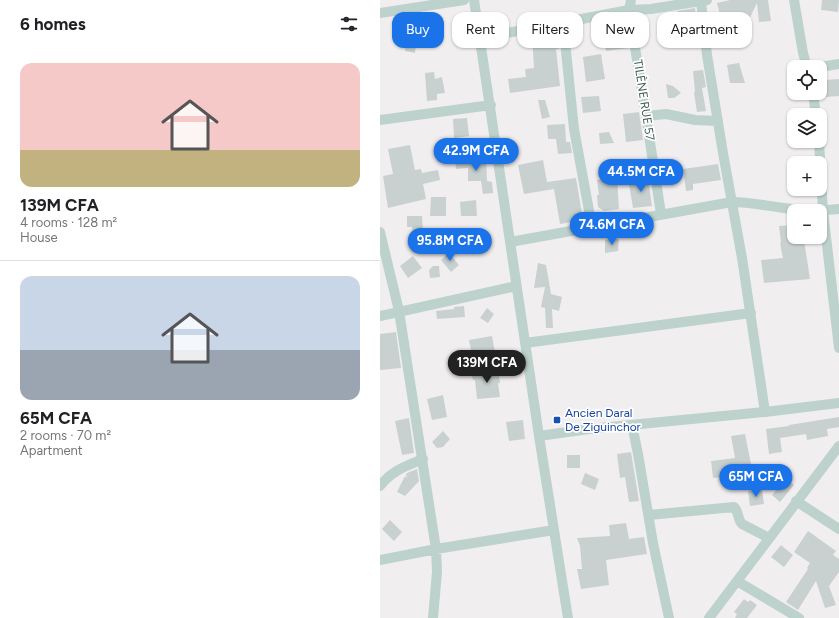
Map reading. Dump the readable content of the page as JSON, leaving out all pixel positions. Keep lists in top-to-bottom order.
{
  "streets": {
    "street": ["TILÈNE RUE 57"]
  },
  "places": {
    "transit": ["Ancien Daral De Ziguinchor"]
  },
  "page": {
    "heading": "6 homes",
    "chip": [
      "Buy",
      "Rent",
      "Filters",
      "New",
      "Apartment"
    ],
    "list": [
      {
        "name": "139M CFA",
        "note": "4 rooms · 128 m² · House"
      },
      {
        "name": "65M CFA",
        "note": "2 rooms · 70 m² · Apartment"
      }
    ],
    "map_buttons": ["+", "−"],
    "price": [
      "42.9M CFA",
      "44.5M CFA",
      "74.6M CFA",
      "95.8M CFA",
      "139M CFA",
      "65M CFA"
    ]
  }
}
